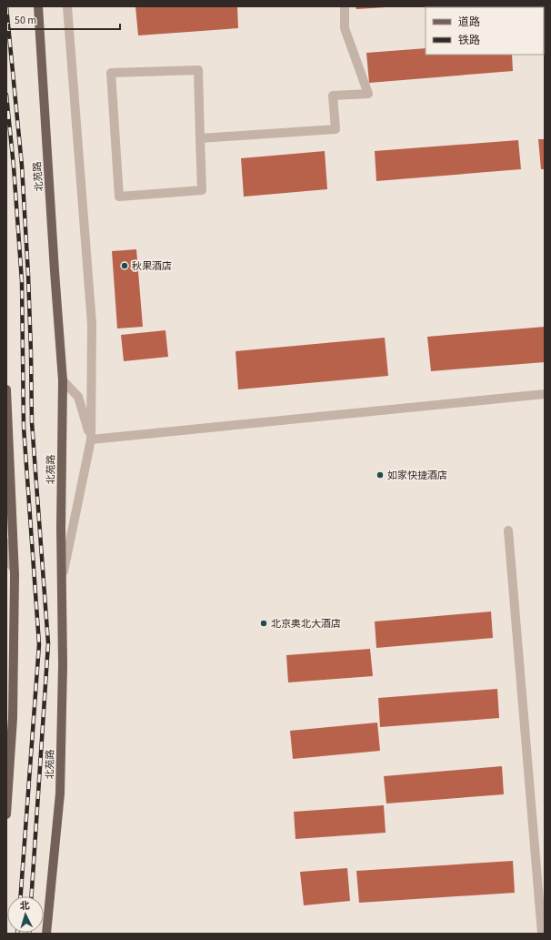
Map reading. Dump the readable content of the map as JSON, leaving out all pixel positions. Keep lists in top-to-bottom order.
{
  "streets": {
    "main road": ["北苑路"]
  },
  "places": ["秋果酒店", "如家快捷酒店", "北京奥北大酒店"],
  "legend": ["道路", "铁路"],
  "scale_bar": "50 m",
  "north": "top"
}
